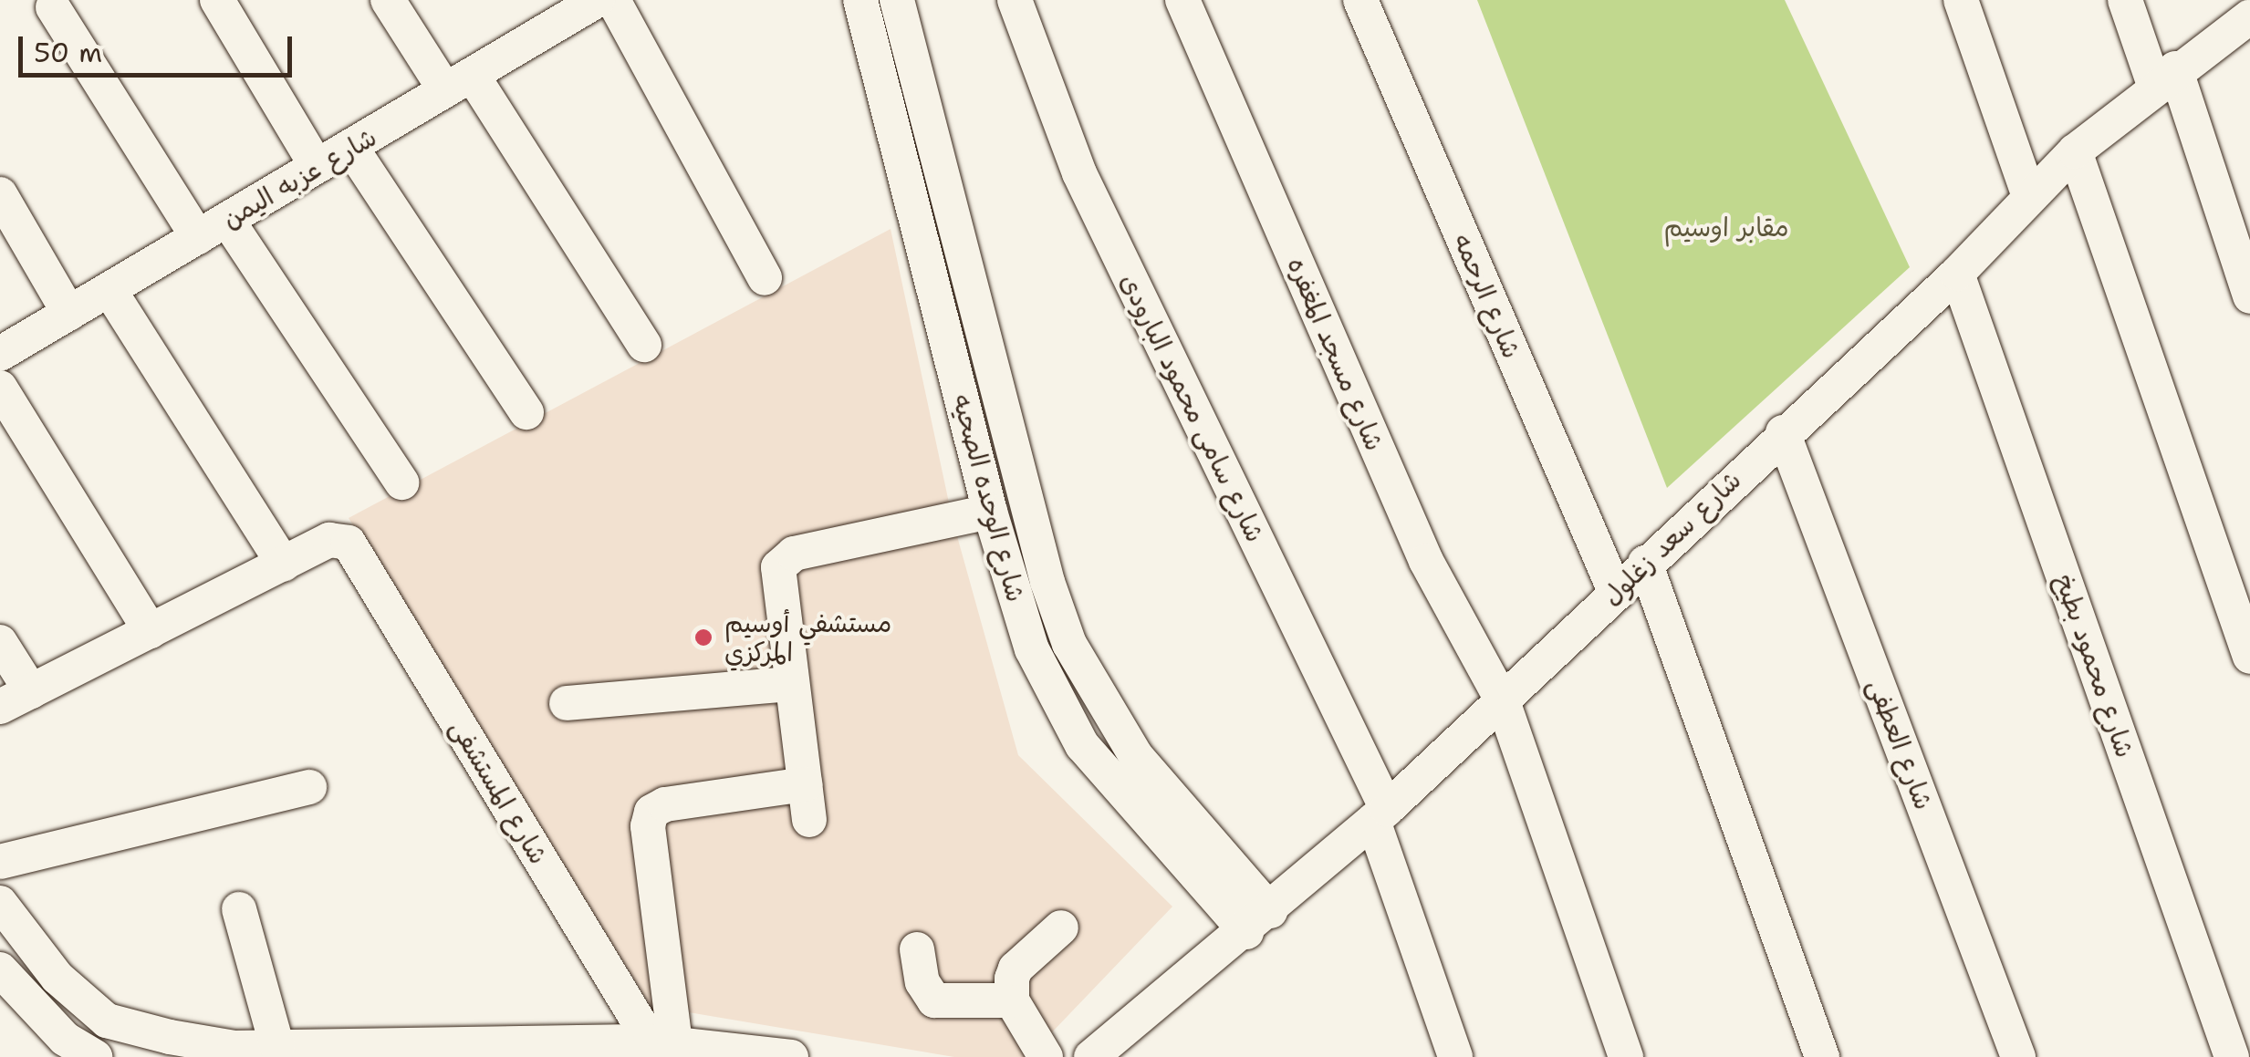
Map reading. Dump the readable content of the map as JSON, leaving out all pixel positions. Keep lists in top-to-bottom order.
{
  "streets": {
    "street": [
      "شارع عزبه اليمن",
      "شارع الرحمه",
      "شارع مسجد المغفره",
      "شارع سامى محمود البارودى",
      "شارع الوحده الصحيه",
      "شارع سعد زغلول",
      "شارع محمود بطيخ",
      "شارع العطفى",
      "شارع المستشفى"
    ]
  },
  "crossings": [
    ["شارع الرحمه", "شارع سعد زغلول"],
    ["شارع مسجد المغفره", "شارع سعد زغلول"],
    ["شارع سامى محمود البارودى", "شارع سعد زغلول"],
    ["شارع الوحده الصحيه", "شارع سعد زغلول"],
    ["شارع سعد زغلول", "شارع محمود بطيخ"],
    ["شارع سعد زغلول", "شارع العطفى"]
  ],
  "parks": ["مقابر اوسيم"],
  "places": ["مستشفي أوسيم المركزي"],
  "scale_bar": "50 m"
}
